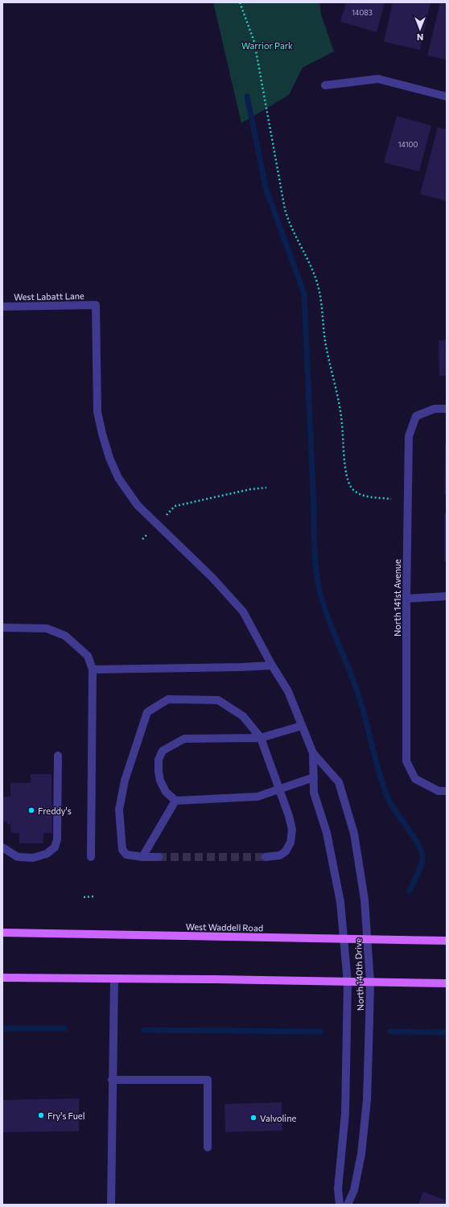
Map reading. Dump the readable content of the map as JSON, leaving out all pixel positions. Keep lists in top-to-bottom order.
{
  "streets": {
    "main road": ["West Waddell Road"],
    "street": ["West Labatt Lane", "North 141st Avenue", "North 140th Drive"]
  },
  "crossings": [
    ["West Labatt Lane", "North 140th Drive"],
    ["West Waddell Road", "North 140th Drive"]
  ],
  "parks": ["Warrior Park"],
  "places": ["Freddy's", "Fry's Fuel", "Valvoline"],
  "house_numbers": ["14083", "14100"],
  "north": "bottom"
}
